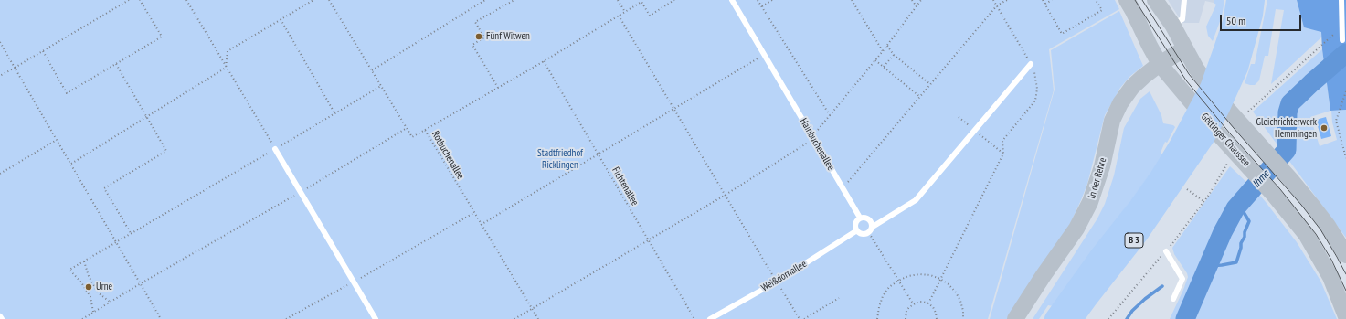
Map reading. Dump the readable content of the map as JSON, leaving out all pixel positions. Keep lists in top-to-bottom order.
{
  "streets": {
    "highway": ["B 3"],
    "street": ["Göttinger Chaussee", "In der Rehre"],
    "lane": ["Hainbuchenallee", "Weißdornallee"],
    "path": ["Rotbuchenallee", "Fichtenallee"]
  },
  "crossings": [
    ["Göttinger Chaussee", "In der Rehre"],
    ["Hainbuchenallee", "Weißdornallee"]
  ],
  "water": ["Ihme"],
  "parks": ["Stadtfriedhof Ricklingen"],
  "places": ["Fünf Witwen", "Gleichrichterwerk Hemmingen", "Urne"],
  "scale_bar": "50 m"
}
